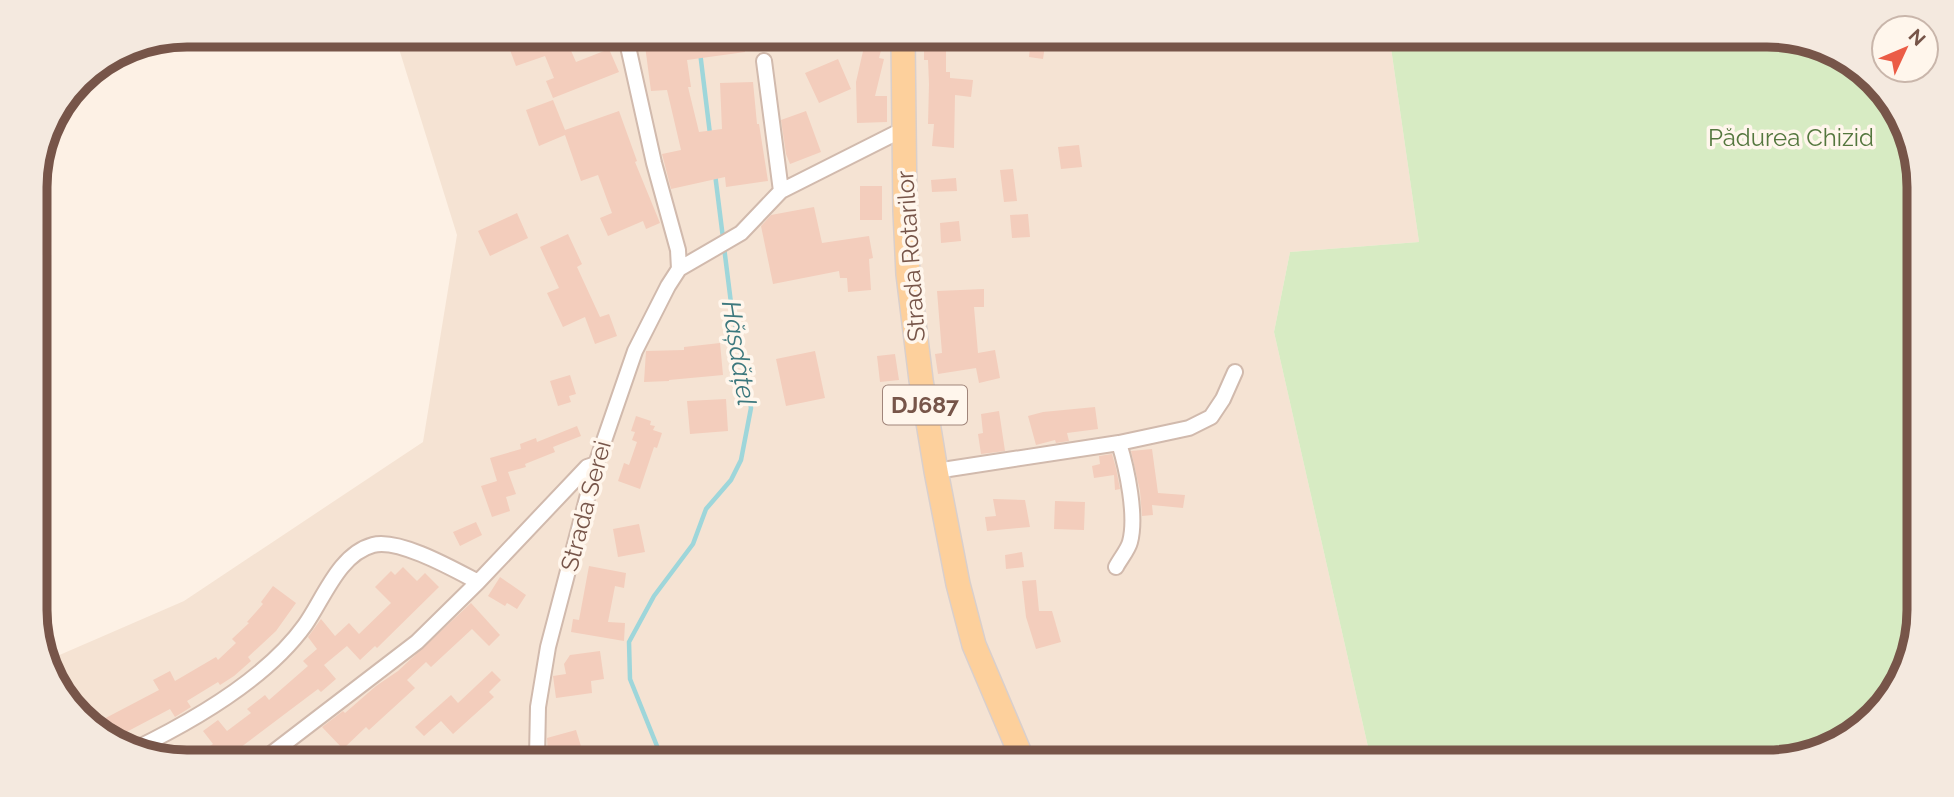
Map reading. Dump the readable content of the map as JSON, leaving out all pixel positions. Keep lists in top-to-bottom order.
{
  "streets": {
    "main road": ["Strada Rotarilor", "DJ687"],
    "street": ["Strada Serei"]
  },
  "water": ["Hășdățel"],
  "parks": ["Pădurea Chizid"],
  "north": "top right"
}
